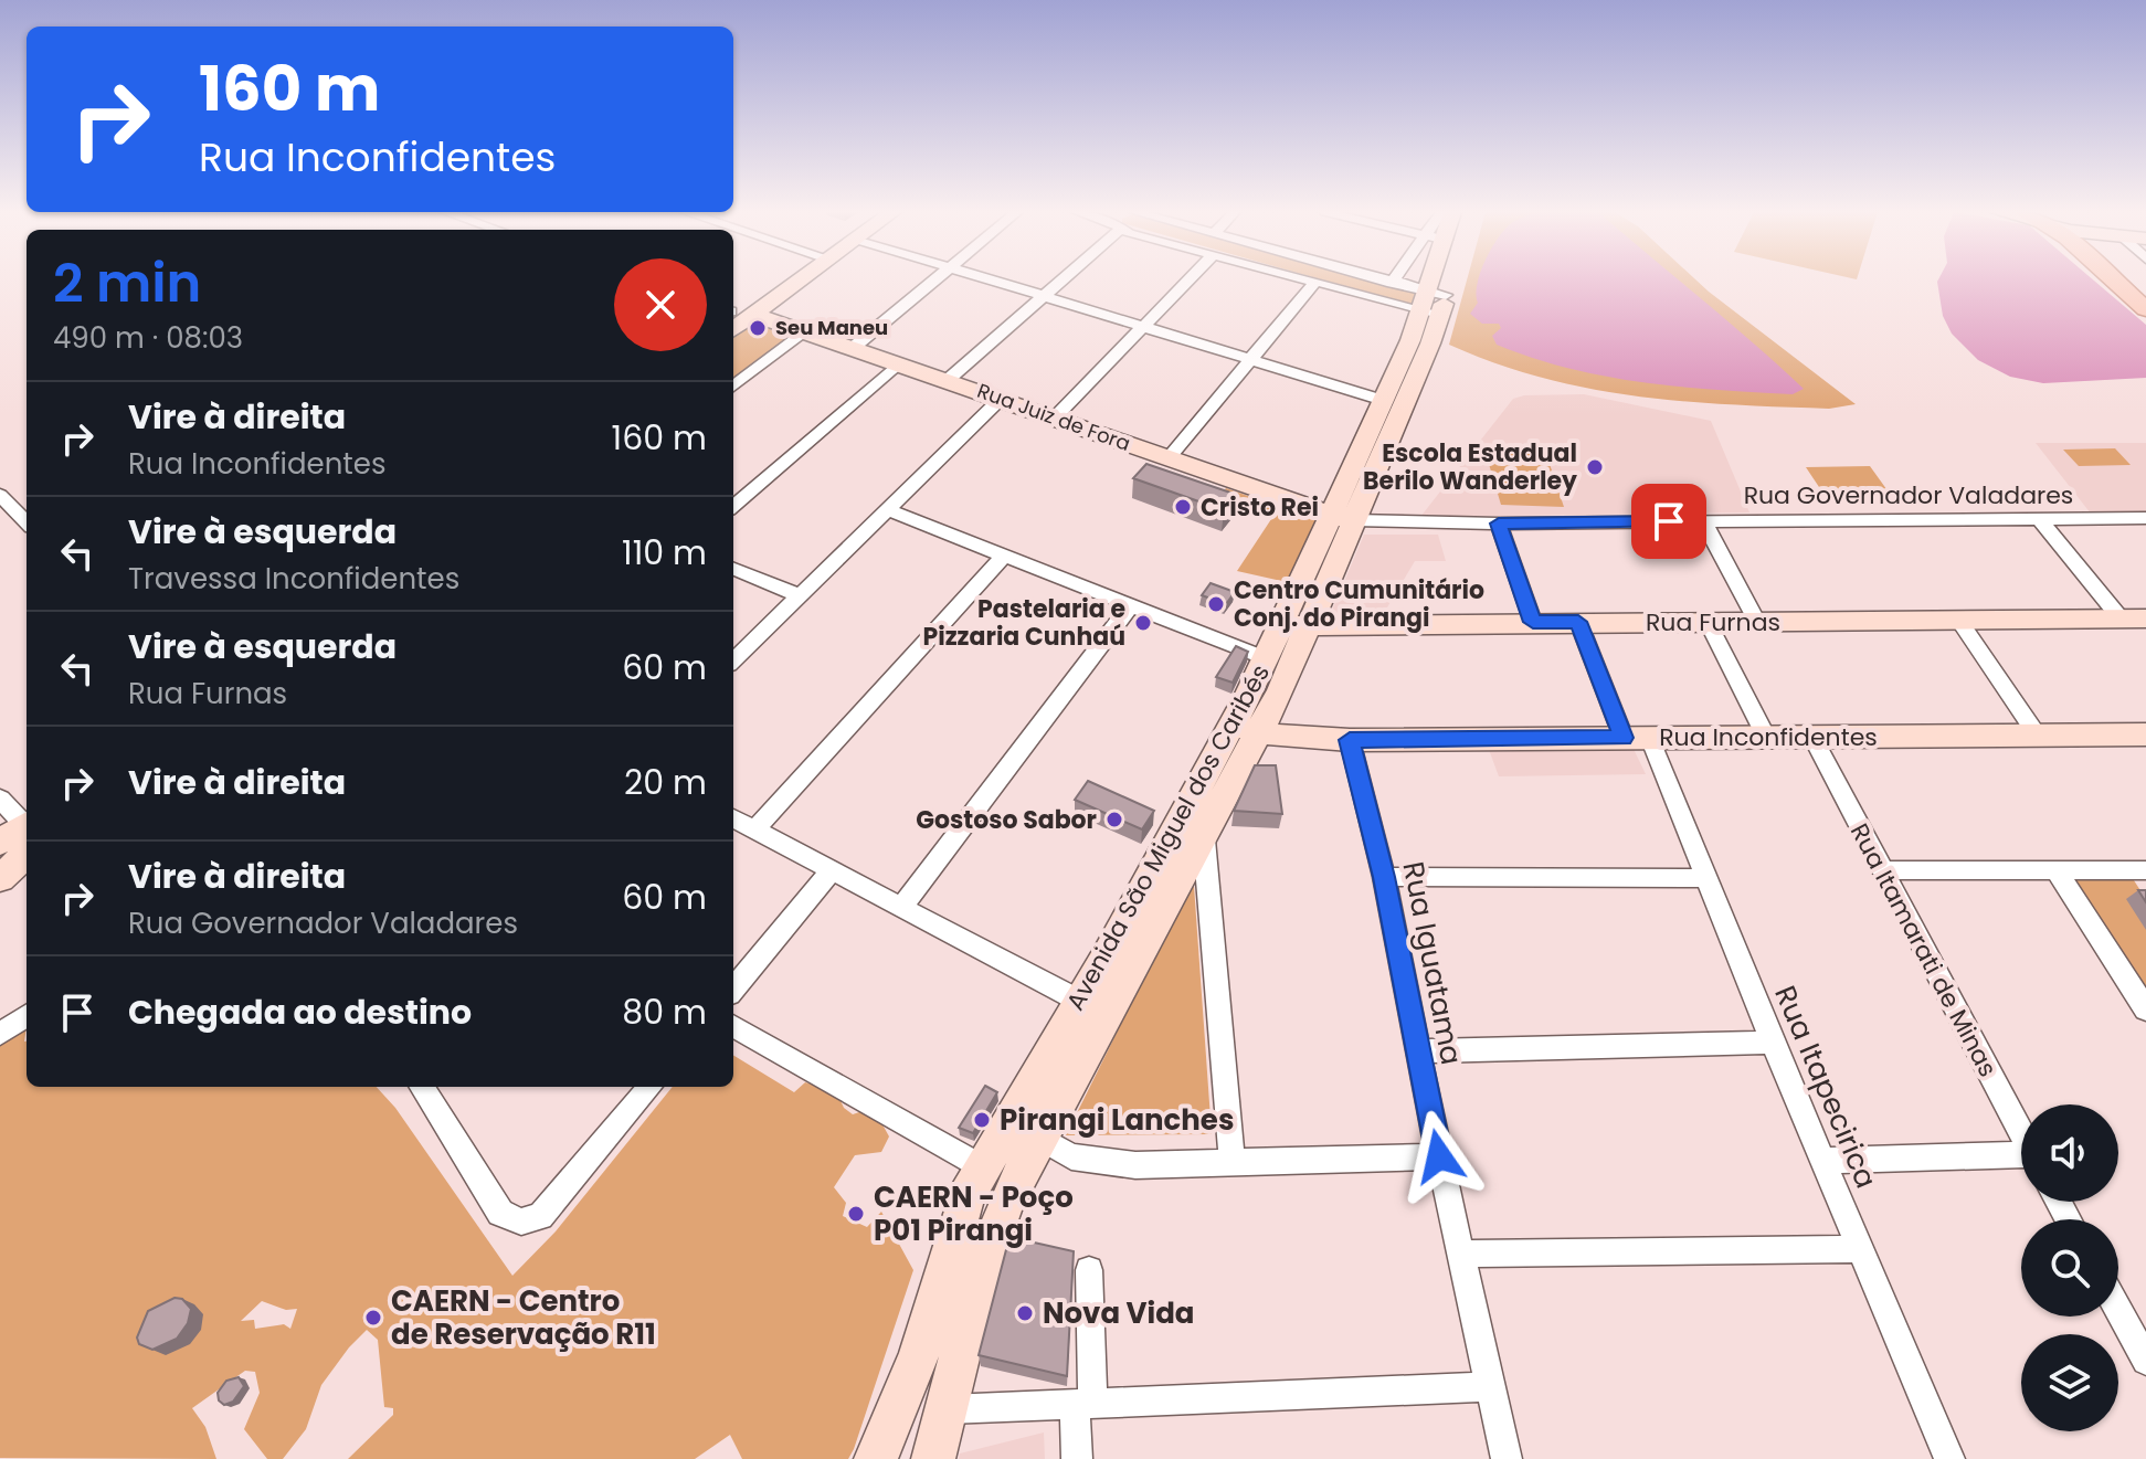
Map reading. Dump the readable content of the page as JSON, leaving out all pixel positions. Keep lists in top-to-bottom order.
{
  "streets": {
    "main road": [
      "Rua Juiz de Fora",
      "Rua Furnas",
      "Rua Inconfidentes",
      "Avenida São Miguel dos Caribés"
    ],
    "street": [
      "Rua Governador Valadares",
      "Rua Itamarati de Minas",
      "Rua Iguatama",
      "Rua Itapecirica"
    ]
  },
  "crossings": [
    ["Rua Juiz de Fora", "Rua Governador Valadares"],
    ["Rua Juiz de Fora", "Avenida São Miguel dos Caribés"],
    ["Rua Governador Valadares", "Avenida São Miguel dos Caribés"],
    ["Rua Furnas", "Avenida São Miguel dos Caribés"],
    ["Rua Furnas", "Rua Itapecirica"],
    ["Rua Inconfidentes", "Avenida São Miguel dos Caribés"],
    ["Rua Inconfidentes", "Rua Itamarati de Minas"],
    ["Rua Inconfidentes", "Rua Iguatama"],
    ["Rua Inconfidentes", "Rua Itapecirica"]
  ],
  "places": [
    "Seu Maneu",
    "Escola Estadual Berilo Wanderley",
    "Cristo Rei",
    "Centro Cumunitário Conj. do Pirangi",
    "Pastelaria e Pizzaria Cunhaú",
    "Gostoso Sabor",
    "Pirangi Lanches",
    "CAERN - Poço P01 Pirangi",
    "Nova Vida",
    "CAERN - Centro de Reservação R11"
  ],
  "page": {
    "turn": ["160 m", "Rua Inconfidentes"],
    "heading": ["2 min", "490 m · 08:03"],
    "list": [
      {
        "name": "Vire à direita",
        "note": "Rua Inconfidentes",
        "value": "160 m"
      },
      {
        "name": "Vire à esquerda",
        "note": "Travessa Inconfidentes",
        "value": "110 m"
      },
      {
        "name": "Vire à esquerda",
        "note": "Rua Furnas",
        "value": "60 m"
      },
      {
        "name": "Vire à direita",
        "value": "20 m"
      },
      {
        "name": "Vire à direita",
        "note": "Rua Governador Valadares",
        "value": "60 m"
      },
      {
        "name": "Chegada ao destino",
        "value": "80 m"
      }
    ]
  }
}
